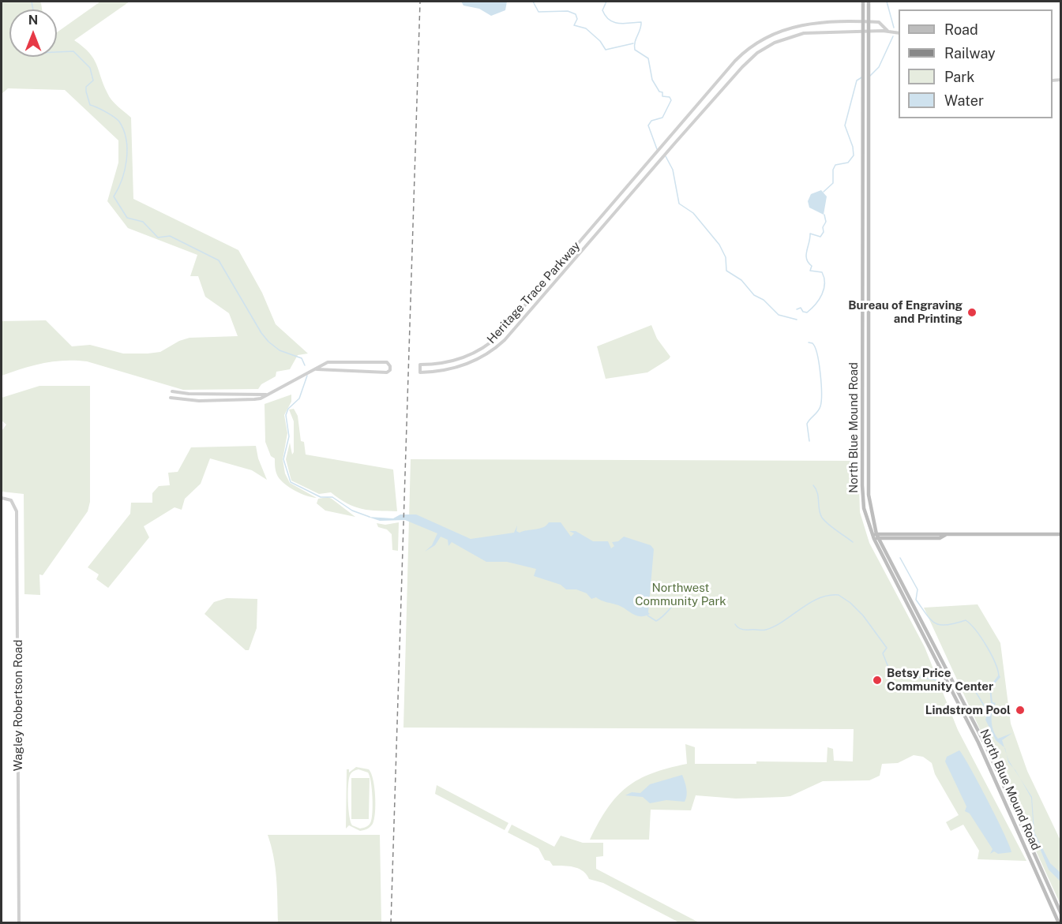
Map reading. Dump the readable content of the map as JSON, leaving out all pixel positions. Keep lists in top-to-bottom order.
{
  "streets": {
    "main road": ["North Blue Mound Road"],
    "street": ["Heritage Trace Parkway", "Wagley Robertson Road"]
  },
  "crossings": [
    ["Heritage Trace Parkway", "North Blue Mound Road"]
  ],
  "parks": ["Northwest Community Park"],
  "places": ["Bureau of Engraving and Printing", "Betsy Price Community Center", "Lindstrom Pool"],
  "legend": [
    "Road",
    "Railway",
    "Park",
    "Water"
  ],
  "north": "top"
}
